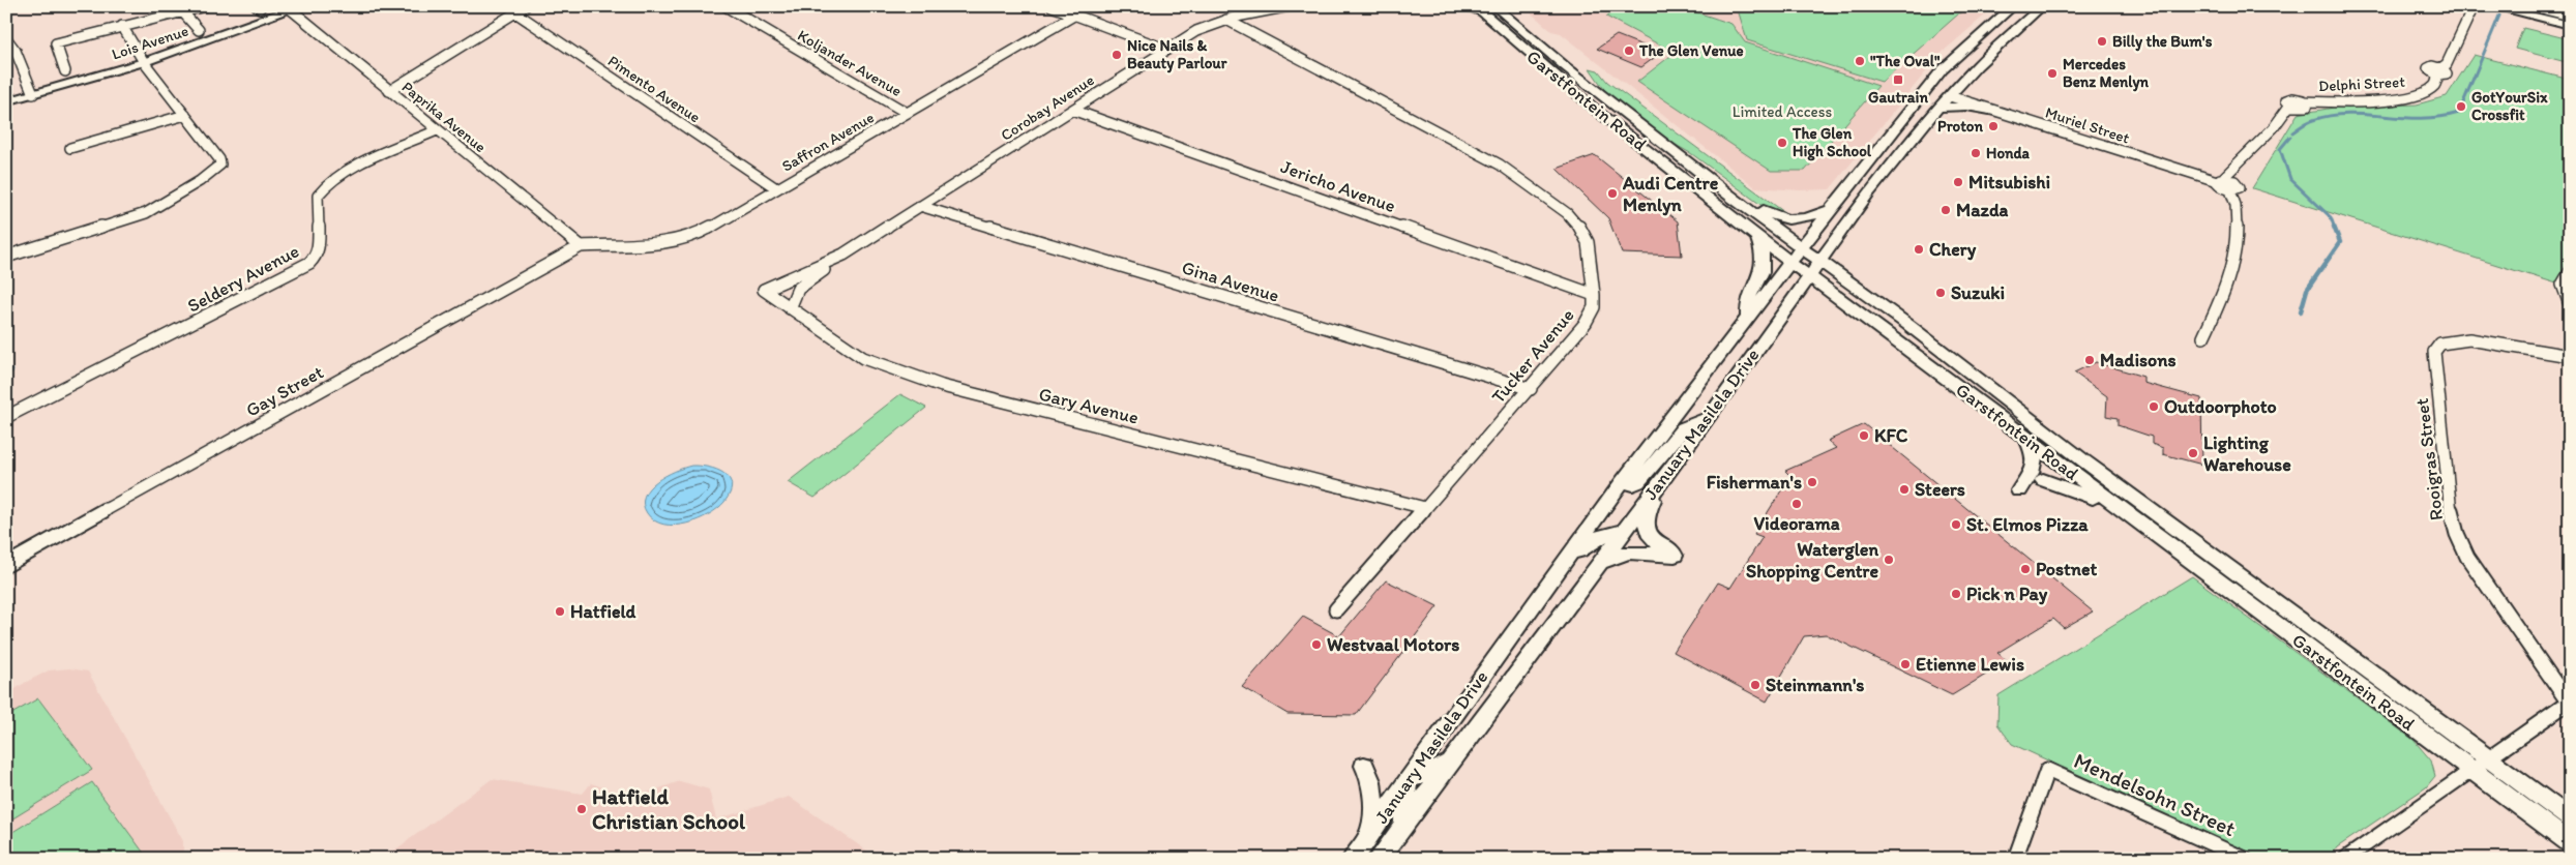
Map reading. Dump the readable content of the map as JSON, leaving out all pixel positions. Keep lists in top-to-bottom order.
{
  "streets": {
    "main road": ["Garstfontein Road", "January Masilela Drive"],
    "street": [
      "Lois Avenue",
      "Koljander Avenue",
      "Delphi Street",
      "Pimento Avenue",
      "Corobay Avenue",
      "Paprika Avenue",
      "Muriel Street",
      "Saffron Avenue",
      "Jericho Avenue",
      "Seldery Avenue",
      "Gina Avenue",
      "Tucker Avenue",
      "Gay Street",
      "Gary Avenue",
      "Rooigras Street",
      "Mendelsohn Street"
    ]
  },
  "crossings": [
    ["Lois Avenue", "Paprika Avenue"],
    ["Koljander Avenue", "Saffron Avenue"],
    ["Pimento Avenue", "Saffron Avenue"],
    ["Garstfontein Road", "January Masilela Drive"],
    ["Corobay Avenue", "Jericho Avenue"],
    ["Corobay Avenue", "Gina Avenue"],
    ["Corobay Avenue", "Tucker Avenue"],
    ["Corobay Avenue", "Gary Avenue"],
    ["Paprika Avenue", "Saffron Avenue"],
    ["Paprika Avenue", "Seldery Avenue"],
    ["Paprika Avenue", "Gay Street"],
    ["Muriel Street", "January Masilela Drive"],
    ["Saffron Avenue", "Gay Street"],
    ["Jericho Avenue", "Tucker Avenue"],
    ["Gina Avenue", "Tucker Avenue"],
    ["Tucker Avenue", "Gary Avenue"]
  ],
  "parks": ["Limited Access"],
  "places": {
    "other": [
      "Billy the Bum's",
      "The Glen Venue",
      "Nice Nails & Beauty Parlour",
      "\"The Oval\"",
      "Mercedes Benz Menlyn",
      "GotYourSix Crossfit",
      "Proton",
      "The Glen High School",
      "Honda",
      "Mitsubishi",
      "Audi Centre Menlyn",
      "Mazda",
      "Chery",
      "Suzuki",
      "Madisons",
      "Outdoorphoto",
      "KFC",
      "Lighting Warehouse",
      "Fisherman's",
      "Steers",
      "Videorama",
      "St. Elmos Pizza",
      "Waterglen Shopping Centre",
      "Postnet",
      "Pick n Pay",
      "Hatfield",
      "Westvaal Motors",
      "Etienne Lewis",
      "Steinmann's",
      "Hatfield Christian School"
    ],
    "transit": ["Gautrain"]
  }
}
